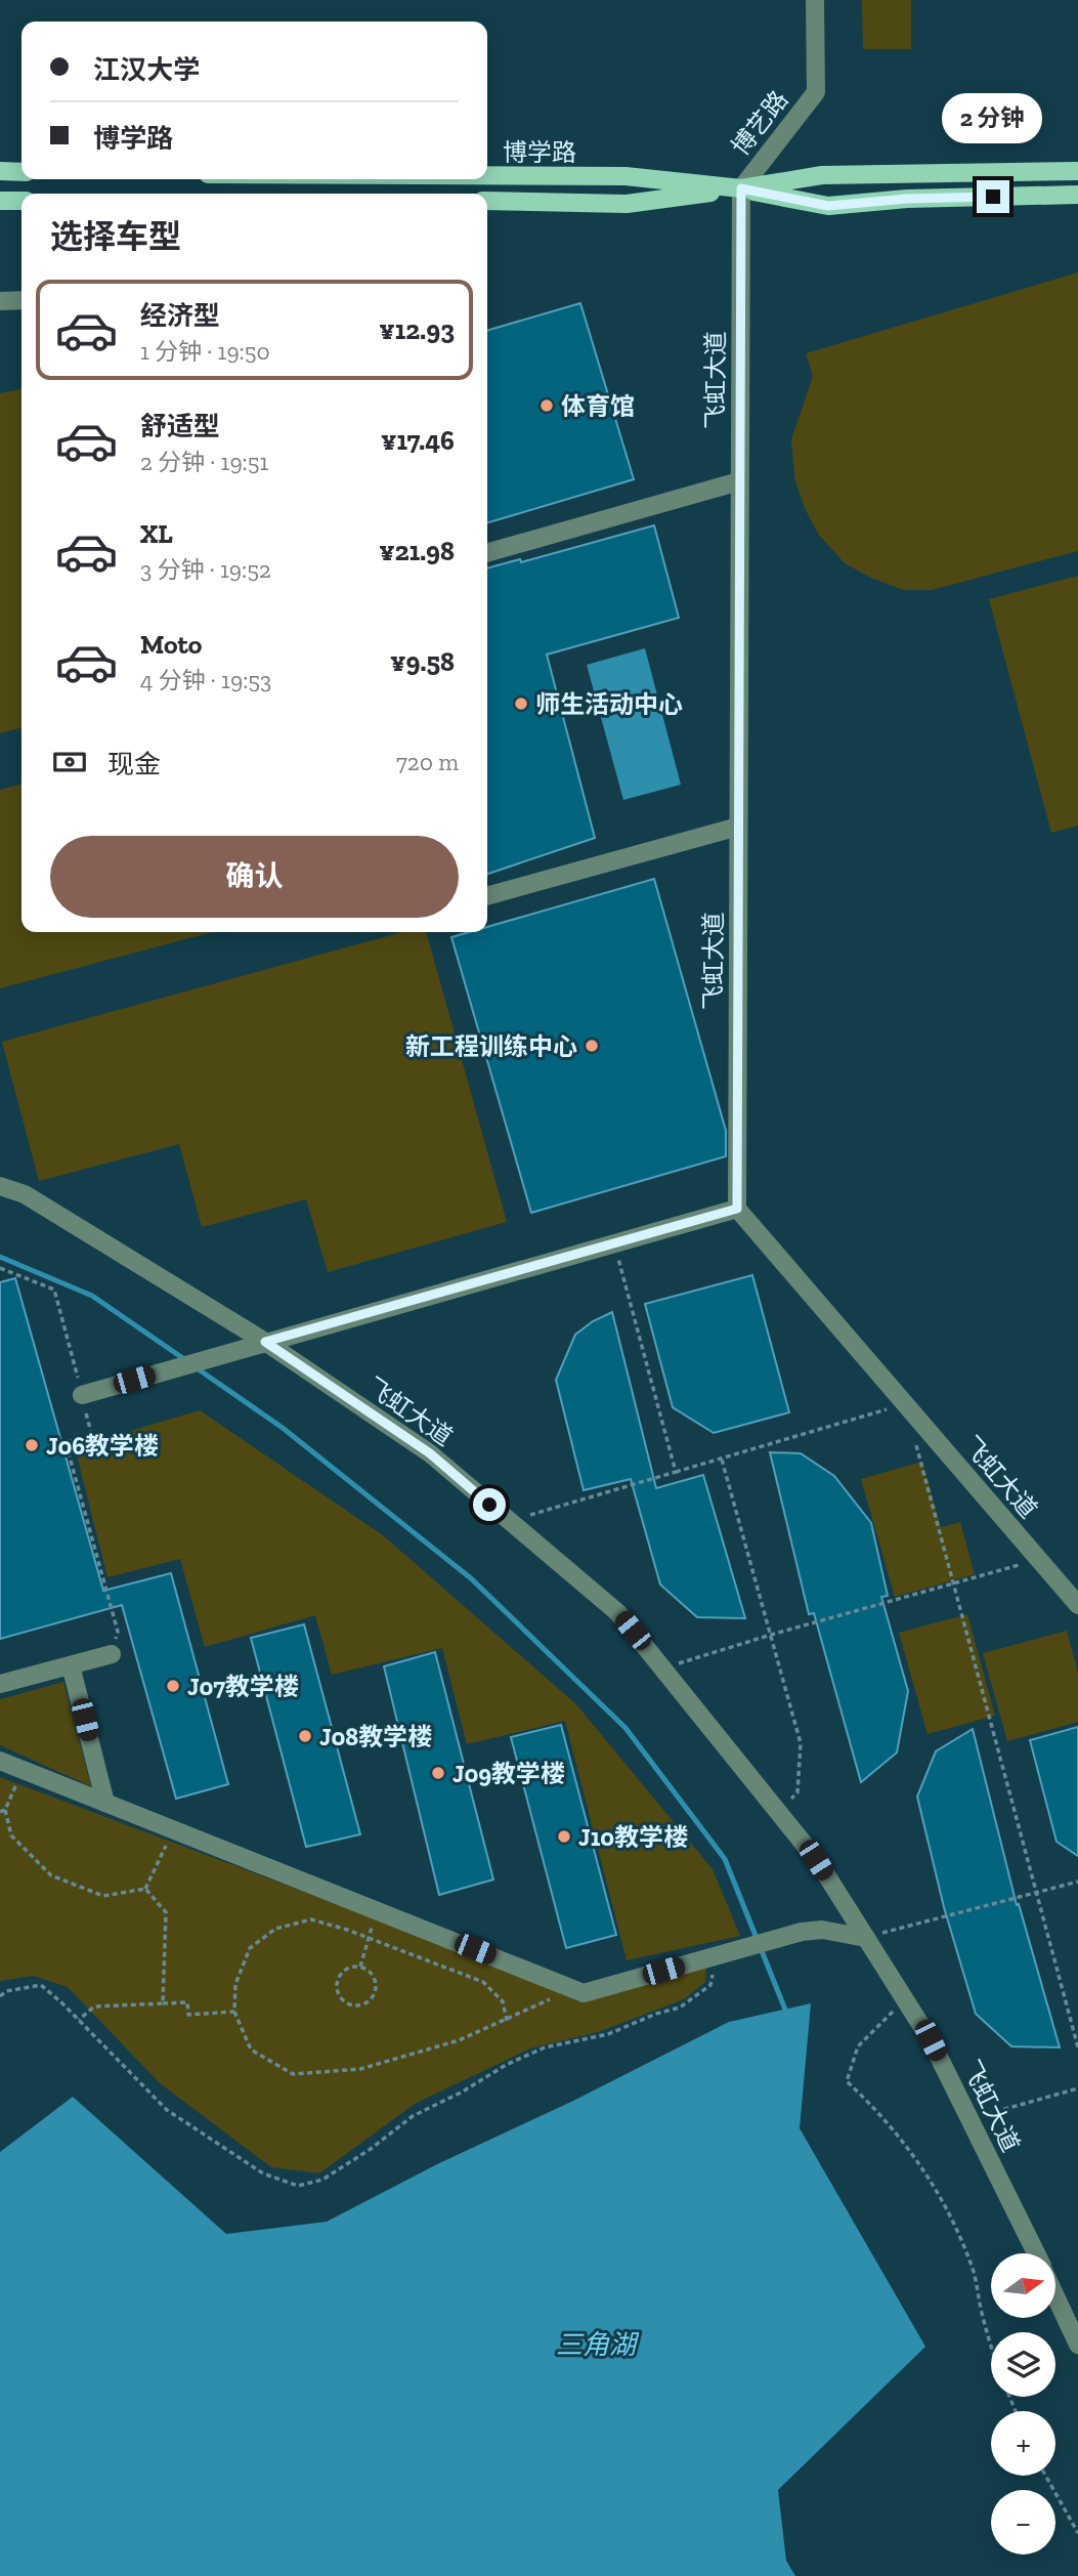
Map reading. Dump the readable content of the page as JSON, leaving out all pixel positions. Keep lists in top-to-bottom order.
{
  "streets": {
    "main road": ["博学路"],
    "street": ["博艺路", "飞虹大道"]
  },
  "crossings": [
    ["博艺路", "博学路"],
    ["博艺路", "飞虹大道"],
    ["博学路", "飞虹大道"]
  ],
  "water": ["三角湖"],
  "places": [
    "体育馆",
    "师生活动中心",
    "新工程训练中心",
    "J06教学楼",
    "J07教学楼",
    "J08教学楼",
    "J09教学楼",
    "J10教学楼"
  ],
  "north": "right",
  "page": {
    "banner": ["江汉大学", "博学路"],
    "bubble": "2 分钟",
    "heading": "选择车型",
    "list": [
      {
        "name": "经济型",
        "note": "1 分钟 · 19:50",
        "value": "¥12.93"
      },
      {
        "name": "舒适型",
        "note": "2 分钟 · 19:51",
        "value": "¥17.46"
      },
      {
        "name": "XL",
        "note": "3 分钟 · 19:52",
        "value": "¥21.98"
      },
      {
        "name": "Moto",
        "note": "4 分钟 · 19:53",
        "value": "¥9.58"
      }
    ],
    "pay": ["现金", "720 m"],
    "buttons": "确认",
    "map_buttons": ["+", "−"]
  }
}
